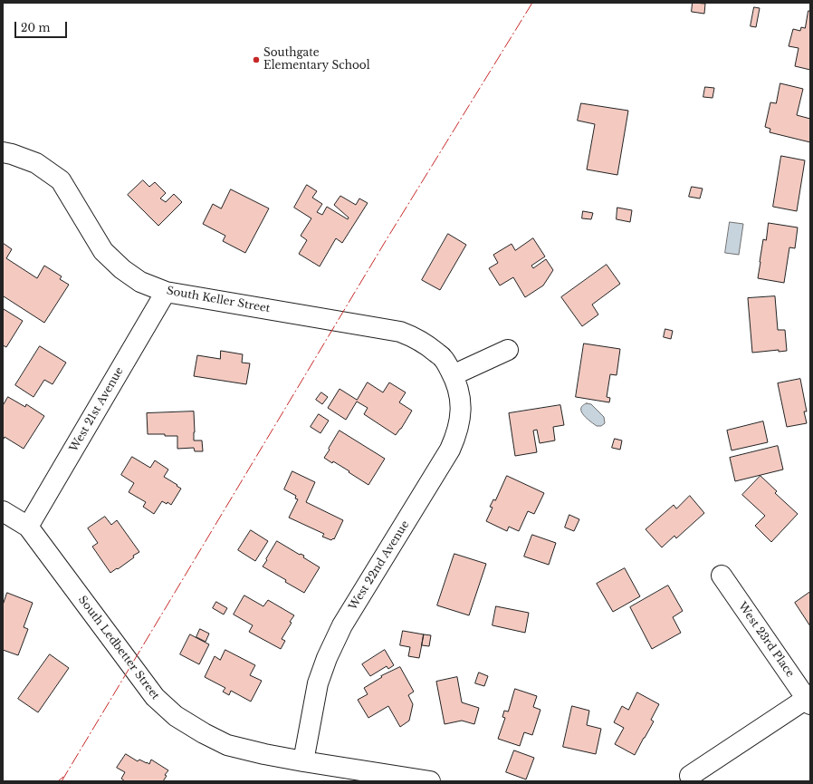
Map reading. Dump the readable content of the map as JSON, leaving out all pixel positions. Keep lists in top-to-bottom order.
{
  "streets": {
    "street": [
      "South Keller Street",
      "West 21st Avenue",
      "West 22nd Avenue",
      "West 23rd Place",
      "South Ledbetter Street"
    ]
  },
  "crossings": [
    ["South Keller Street", "West 21st Avenue"],
    ["South Keller Street", "West 22nd Avenue"],
    ["West 21st Avenue", "South Ledbetter Street"],
    ["West 22nd Avenue", "South Ledbetter Street"]
  ],
  "places": ["Southgate Elementary School"],
  "scale_bar": "20 m"
}
